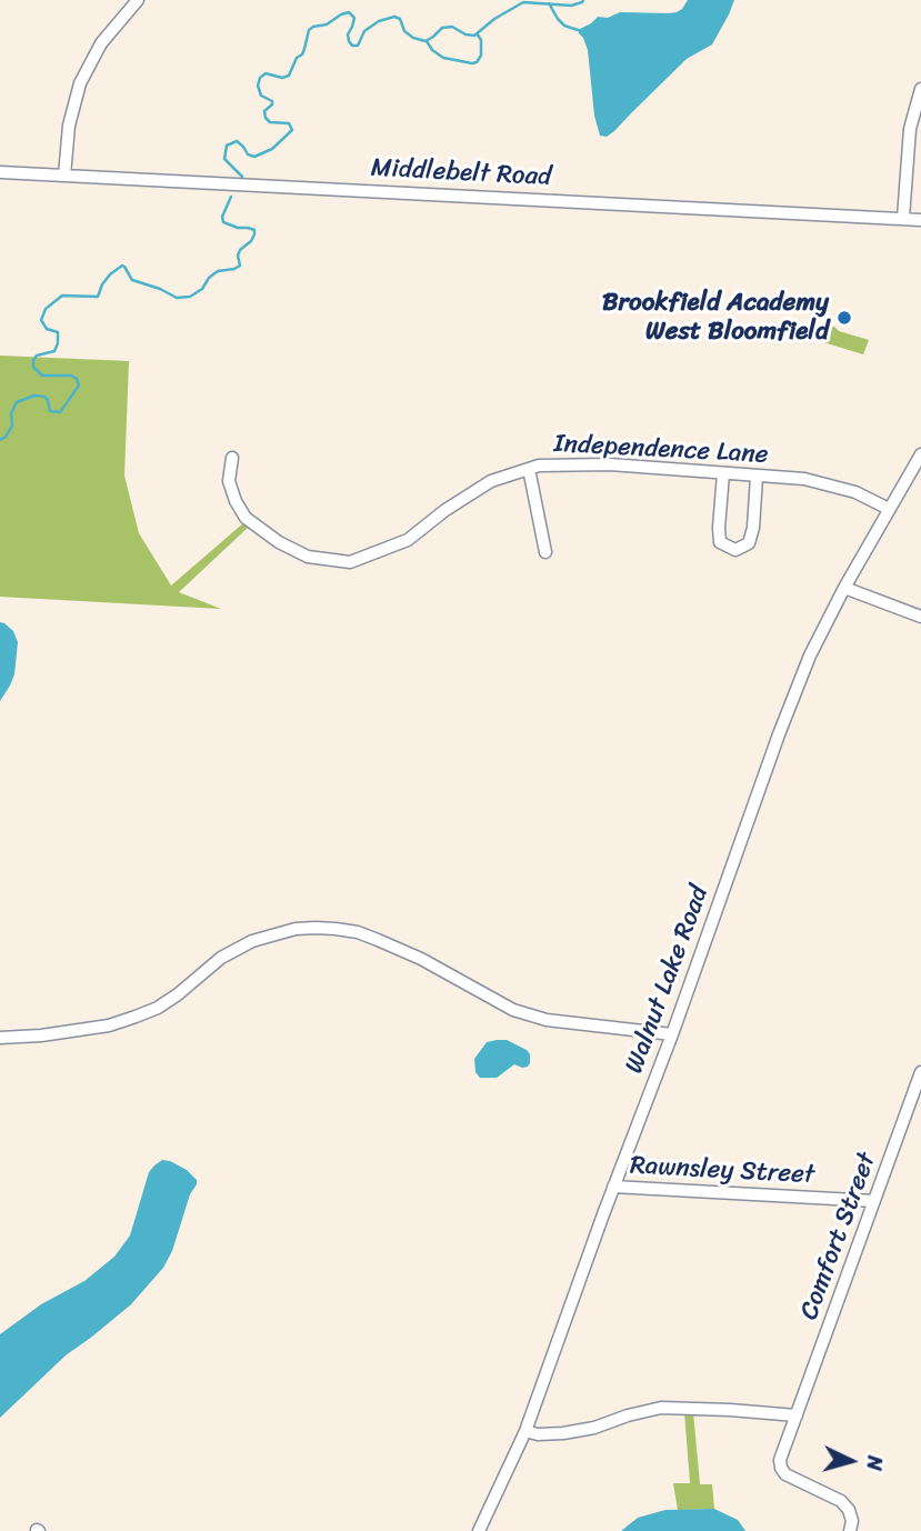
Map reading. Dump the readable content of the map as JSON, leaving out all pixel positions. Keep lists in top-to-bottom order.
{
  "streets": {
    "street": [
      "Middlebelt Road",
      "Independence Lane",
      "Walnut Lake Road",
      "Rawnsley Street",
      "Comfort Street"
    ]
  },
  "crossings": [
    ["Independence Lane", "Walnut Lake Road"],
    ["Walnut Lake Road", "Rawnsley Street"],
    ["Rawnsley Street", "Comfort Street"]
  ],
  "places": ["Brookfield Academy West Bloomfield"],
  "north": "right"
}
